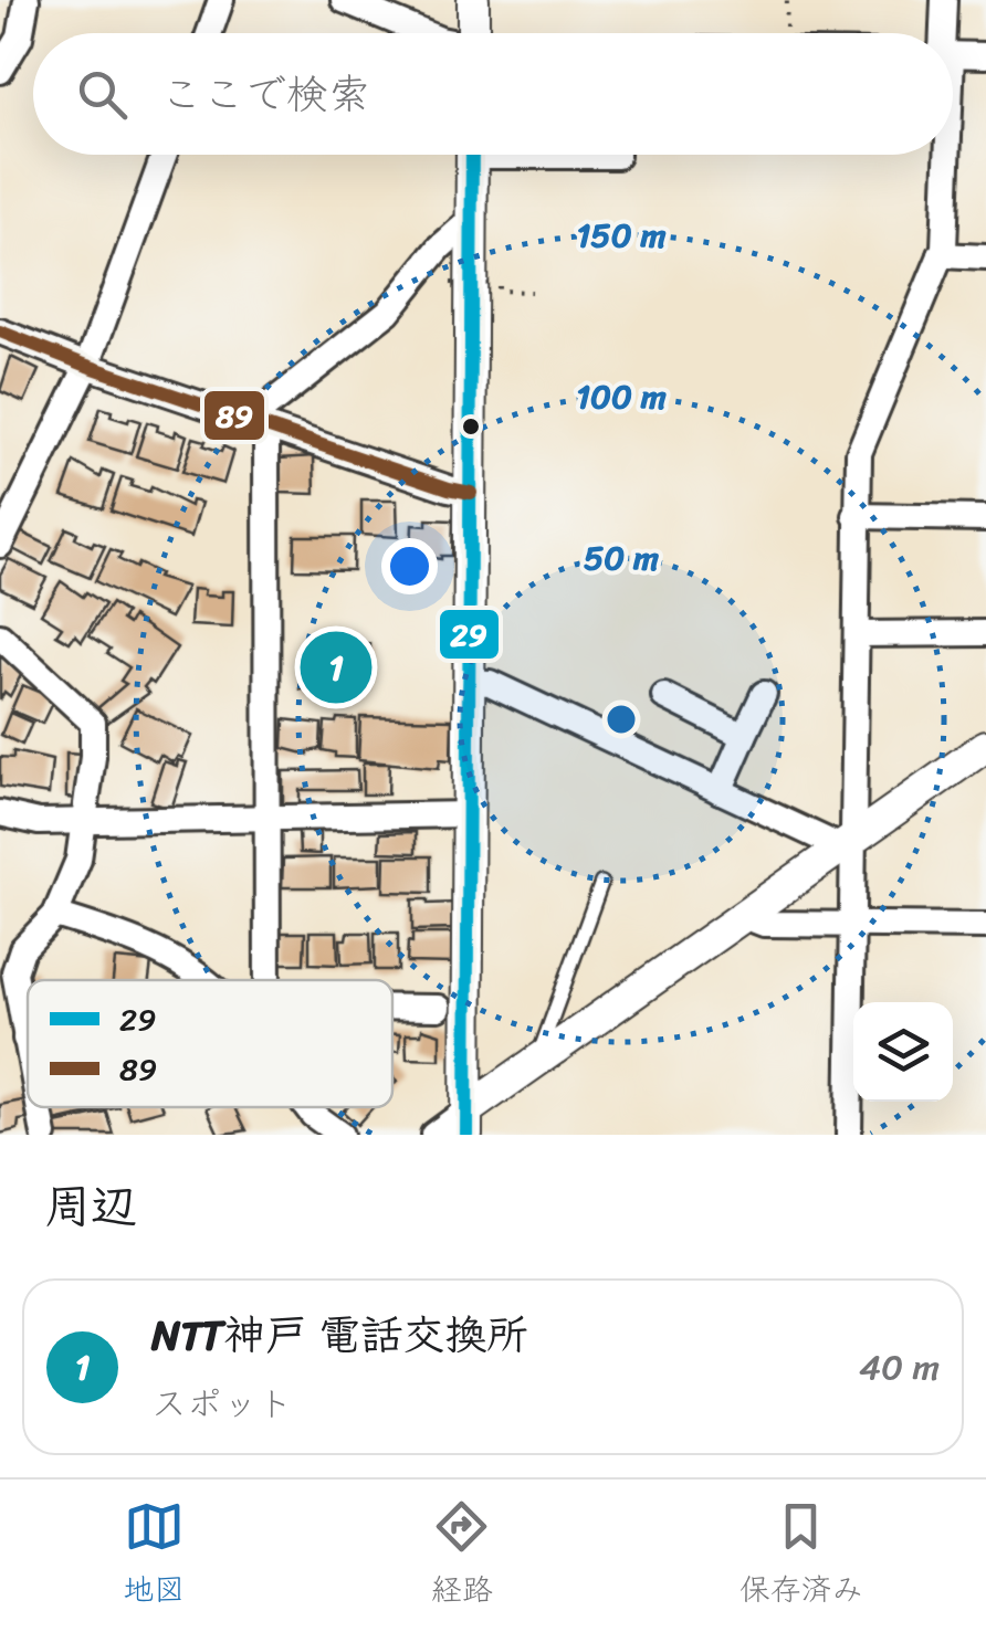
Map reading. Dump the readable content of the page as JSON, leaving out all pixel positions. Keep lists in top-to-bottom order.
{
  "lines": ["transit line 29", "transit line 89"],
  "legend": ["29", "89"],
  "page": {
    "search": "ここで検索",
    "pins": "1",
    "heading": "周辺",
    "list": [
      {
        "mark": "1",
        "name": "NTT神戸 電話交換所",
        "note": "スポット",
        "value": "40 m"
      }
    ],
    "nav": ["地図", "経路", "保存済み"]
  },
  "rings": ["150 m", "100 m", "50 m"]
}
